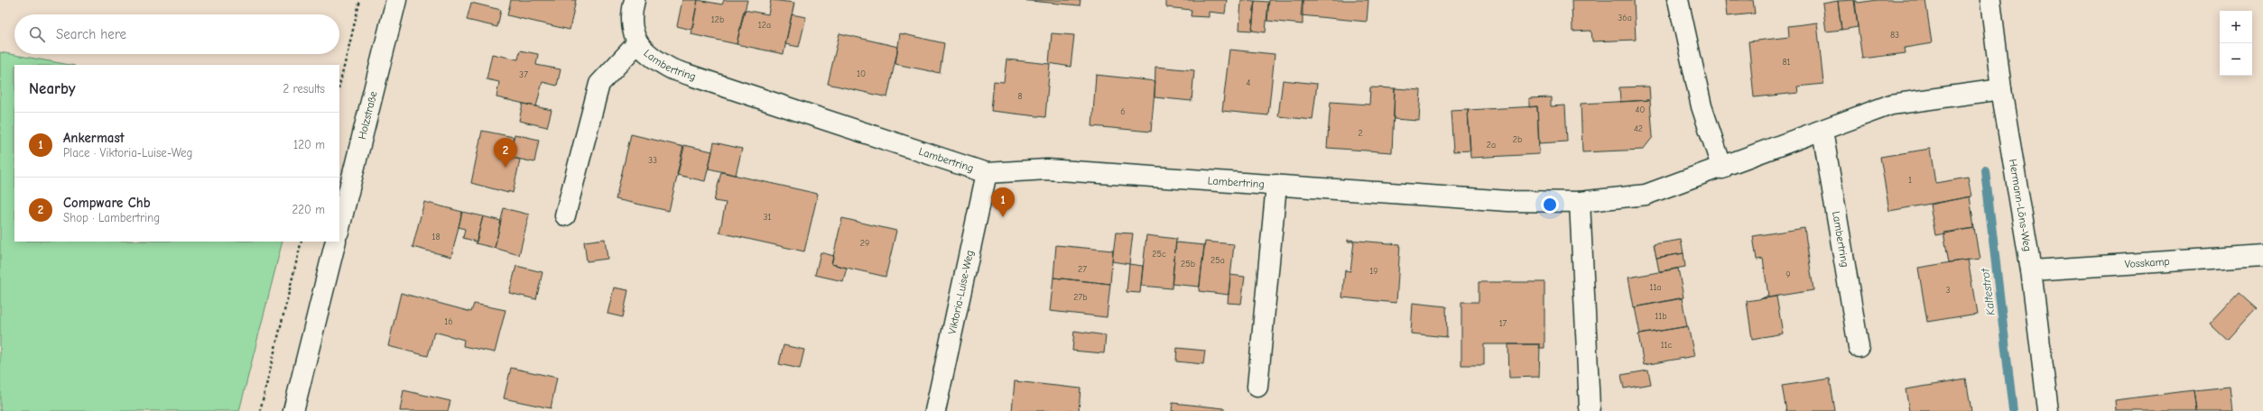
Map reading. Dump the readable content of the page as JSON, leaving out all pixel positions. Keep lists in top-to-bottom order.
{
  "streets": {
    "street": [
      "Lambertring",
      "Holzstraße",
      "Hermann-Löns-Weg",
      "Vosskamp",
      "Viktoria-Luise-Weg"
    ]
  },
  "crossings": [
    ["Lambertring", "Hermann-Löns-Weg"],
    ["Lambertring", "Viktoria-Luise-Weg"],
    ["Hermann-Löns-Weg", "Vosskamp"]
  ],
  "water": ["Kaltestrot"],
  "house_numbers": [
    "36a",
    "12b",
    "12a",
    "83",
    "81",
    "10",
    "37",
    "4",
    "8",
    "40",
    "6",
    "42",
    "2",
    "2b",
    "2a",
    "33",
    "1",
    "31",
    "18",
    "29",
    "25c",
    "25a",
    "25b",
    "27",
    "19",
    "9",
    "11a",
    "3",
    "27b",
    "11b",
    "16",
    "17",
    "11c"
  ],
  "page": {
    "map_buttons": ["+", "−"],
    "search": "Search here",
    "heading": ["Nearby", "2 results"],
    "list": [
      {
        "mark": "1",
        "name": "Ankermast",
        "note": "Place · Viktoria-Luise-Weg",
        "value": "120 m"
      },
      {
        "mark": "2",
        "name": "Compware Chb",
        "note": "Shop · Lambertring",
        "value": "220 m"
      }
    ],
    "pins": ["2", "1"]
  }
}
